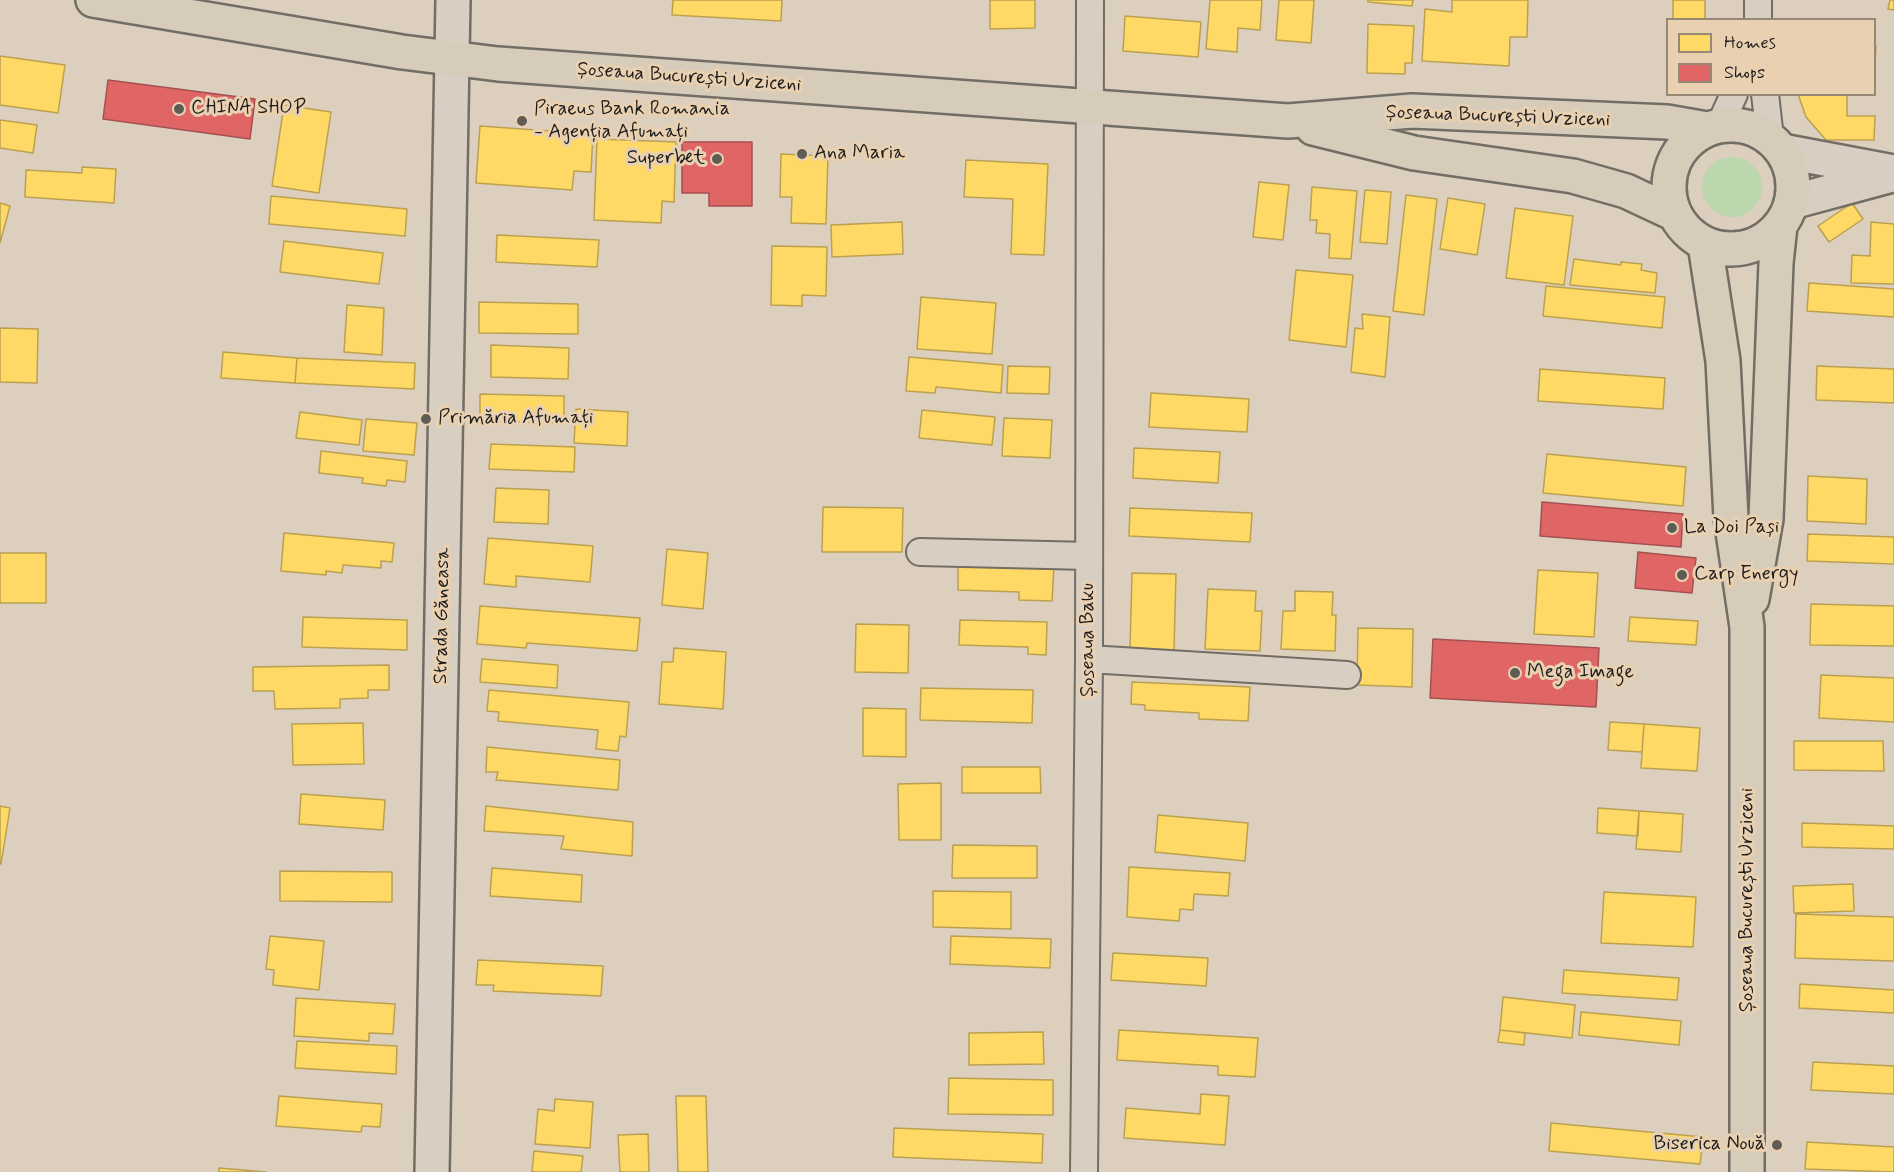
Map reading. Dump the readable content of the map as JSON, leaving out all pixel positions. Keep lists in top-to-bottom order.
{
  "streets": {
    "highway": ["Șoseaua București Urziceni"],
    "main road": ["Strada Găneasa"],
    "street": ["Șoseaua Baku"]
  },
  "crossings": [
    ["Șoseaua București Urziceni", "Strada Găneasa"],
    ["Șoseaua București Urziceni", "Șoseaua Baku"]
  ],
  "places": [
    "CHINA SHOP",
    "Piraeus Bank Romania - Agenția Afumați",
    "Ana Maria",
    "Superbet",
    "Primăria Afumați",
    "La Doi Pași",
    "Carp Energy",
    "Mega Image",
    "Biserica Nouă"
  ],
  "legend": ["Homes", "Shops"]
}
